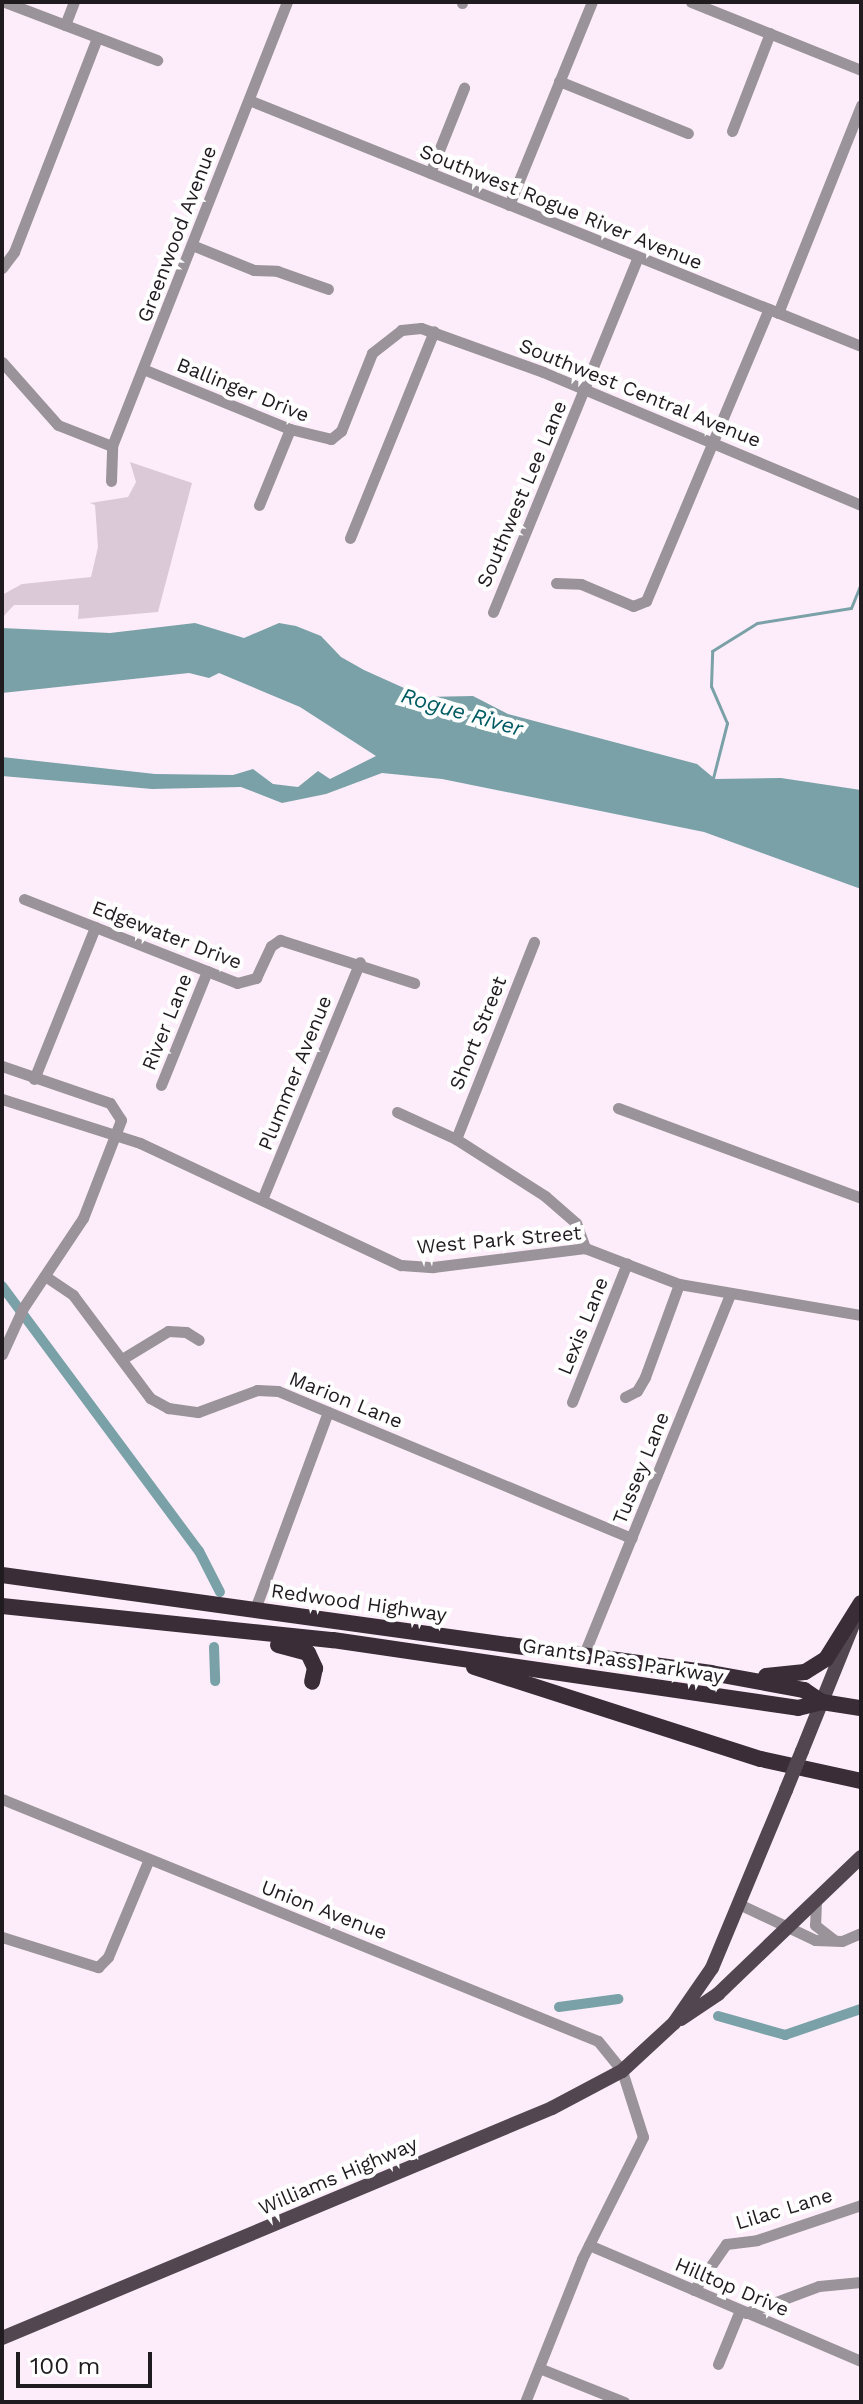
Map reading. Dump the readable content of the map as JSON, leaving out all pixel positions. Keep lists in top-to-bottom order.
{
  "streets": {
    "highway": ["Redwood Highway", "Grants Pass Parkway"],
    "main road": ["Williams Highway"],
    "street": [
      "Southwest Rogue River Avenue",
      "Greenwood Avenue",
      "Ballinger Drive",
      "Southwest Central Avenue",
      "Southwest Lee Lane",
      "Edgewater Drive",
      "River Lane",
      "Short Street",
      "Plummer Avenue",
      "West Park Street",
      "Lexis Lane",
      "Marion Lane",
      "Tussey Lane",
      "Union Avenue",
      "Lilac Lane",
      "Hilltop Drive"
    ]
  },
  "crossings": [
    ["Southwest Rogue River Avenue", "Greenwood Avenue"],
    ["Southwest Rogue River Avenue", "Southwest Lee Lane"],
    ["Greenwood Avenue", "Ballinger Drive"],
    ["Ballinger Drive", "Southwest Central Avenue"],
    ["Southwest Central Avenue", "Southwest Lee Lane"],
    ["Edgewater Drive", "River Lane"],
    ["Edgewater Drive", "Plummer Avenue"],
    ["Plummer Avenue", "West Park Street"],
    ["West Park Street", "Lexis Lane"],
    ["West Park Street", "Tussey Lane"],
    ["Marion Lane", "Tussey Lane"],
    ["Tussey Lane", "Redwood Highway"],
    ["Redwood Highway", "Grants Pass Parkway"],
    ["Grants Pass Parkway", "Williams Highway"],
    ["Union Avenue", "Williams Highway"],
    ["Lilac Lane", "Hilltop Drive"]
  ],
  "water": ["Rogue River"],
  "scale_bar": "100 m"
}
